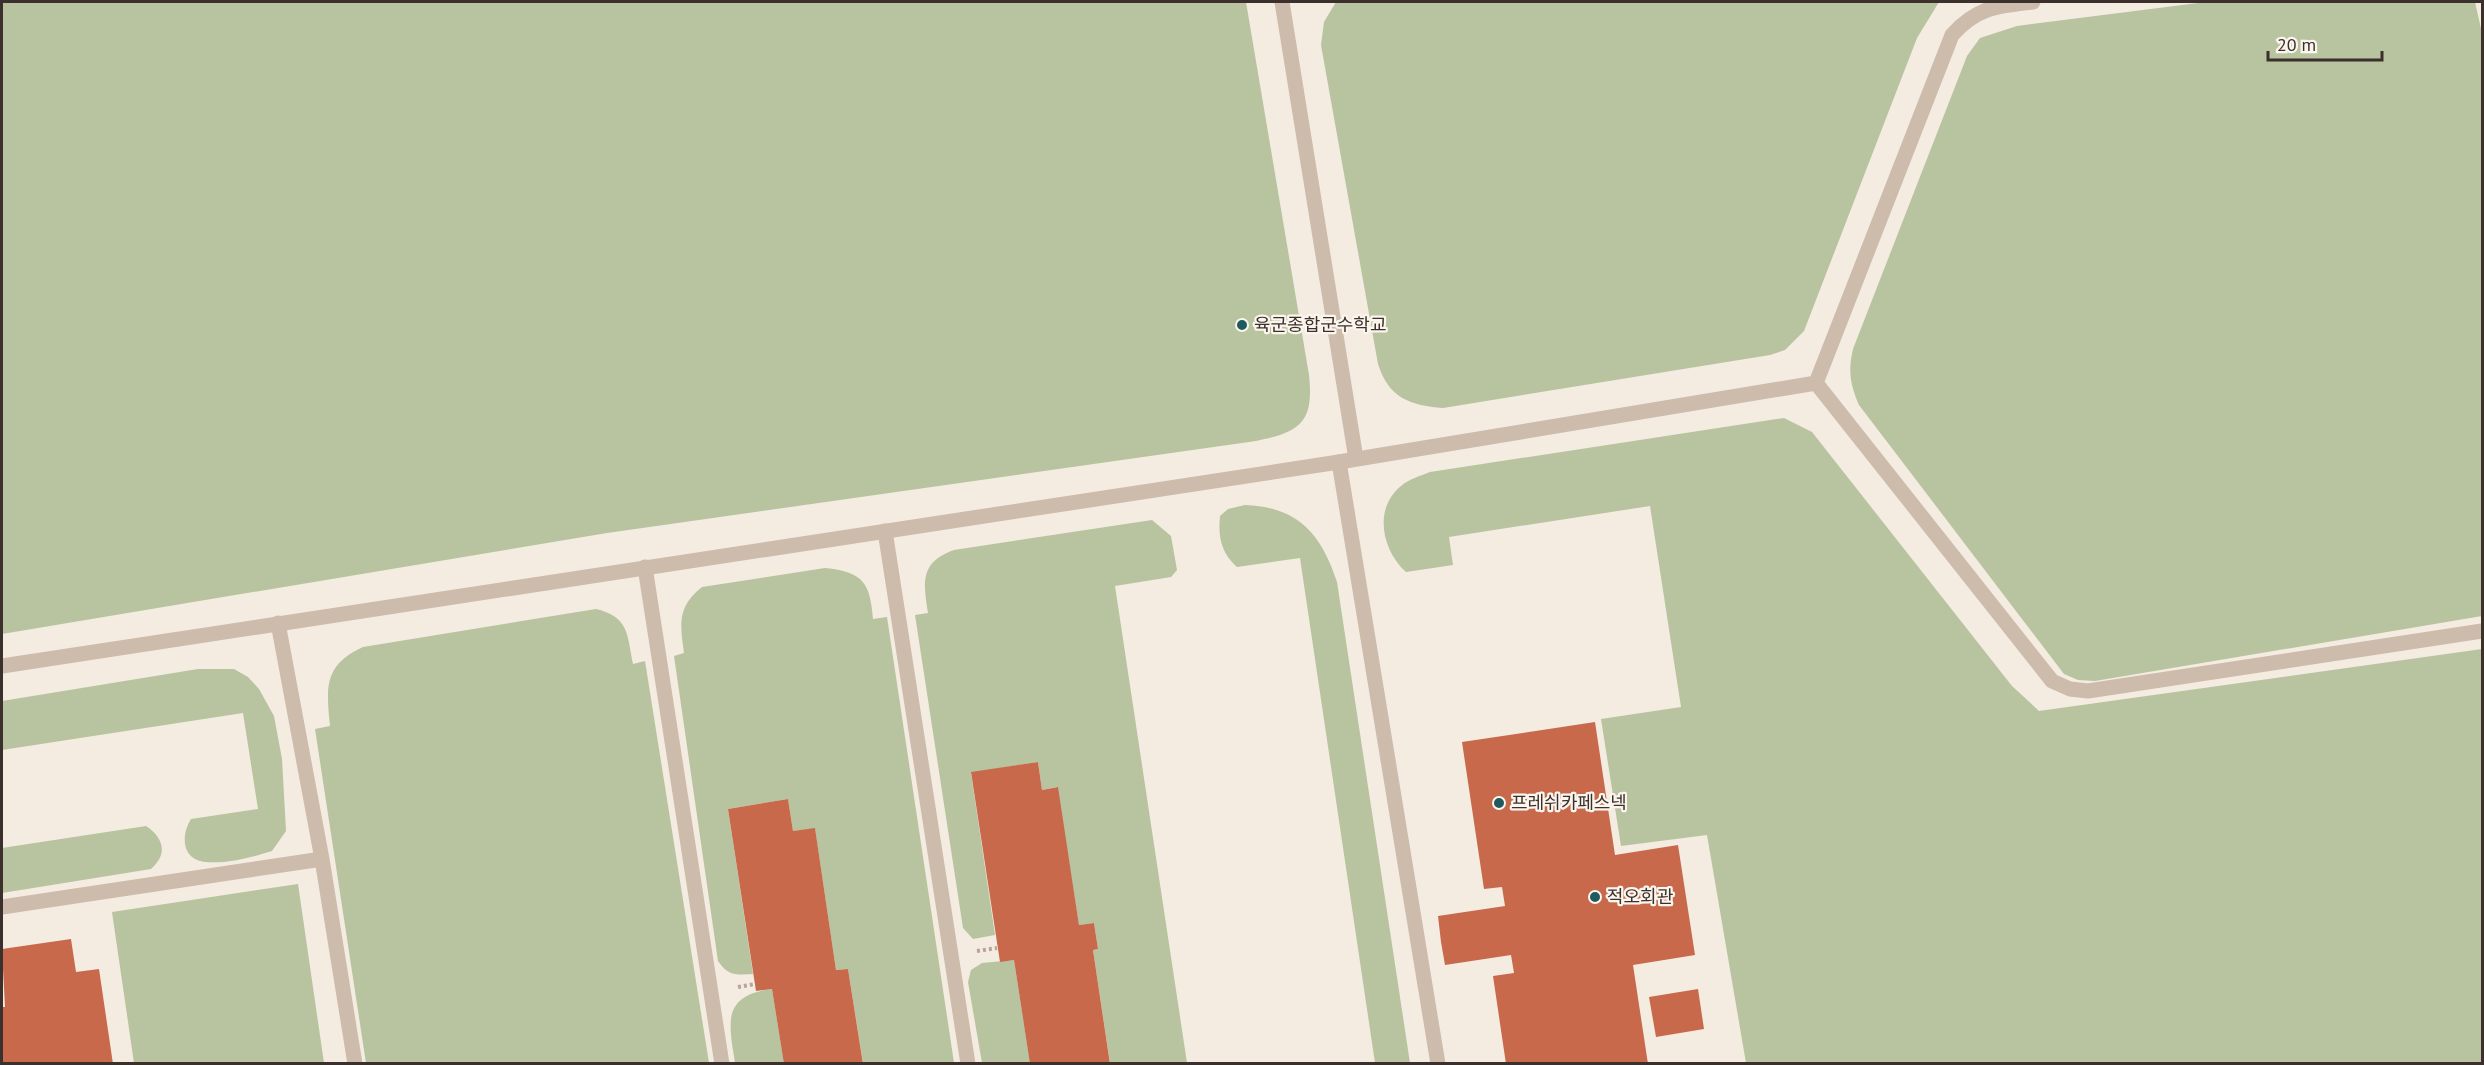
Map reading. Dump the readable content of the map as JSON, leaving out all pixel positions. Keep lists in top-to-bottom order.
{
  "places": ["육군종합군수학교", "프레쉬카페스넥", "적오회관"],
  "scale_bar": "20 m"
}
